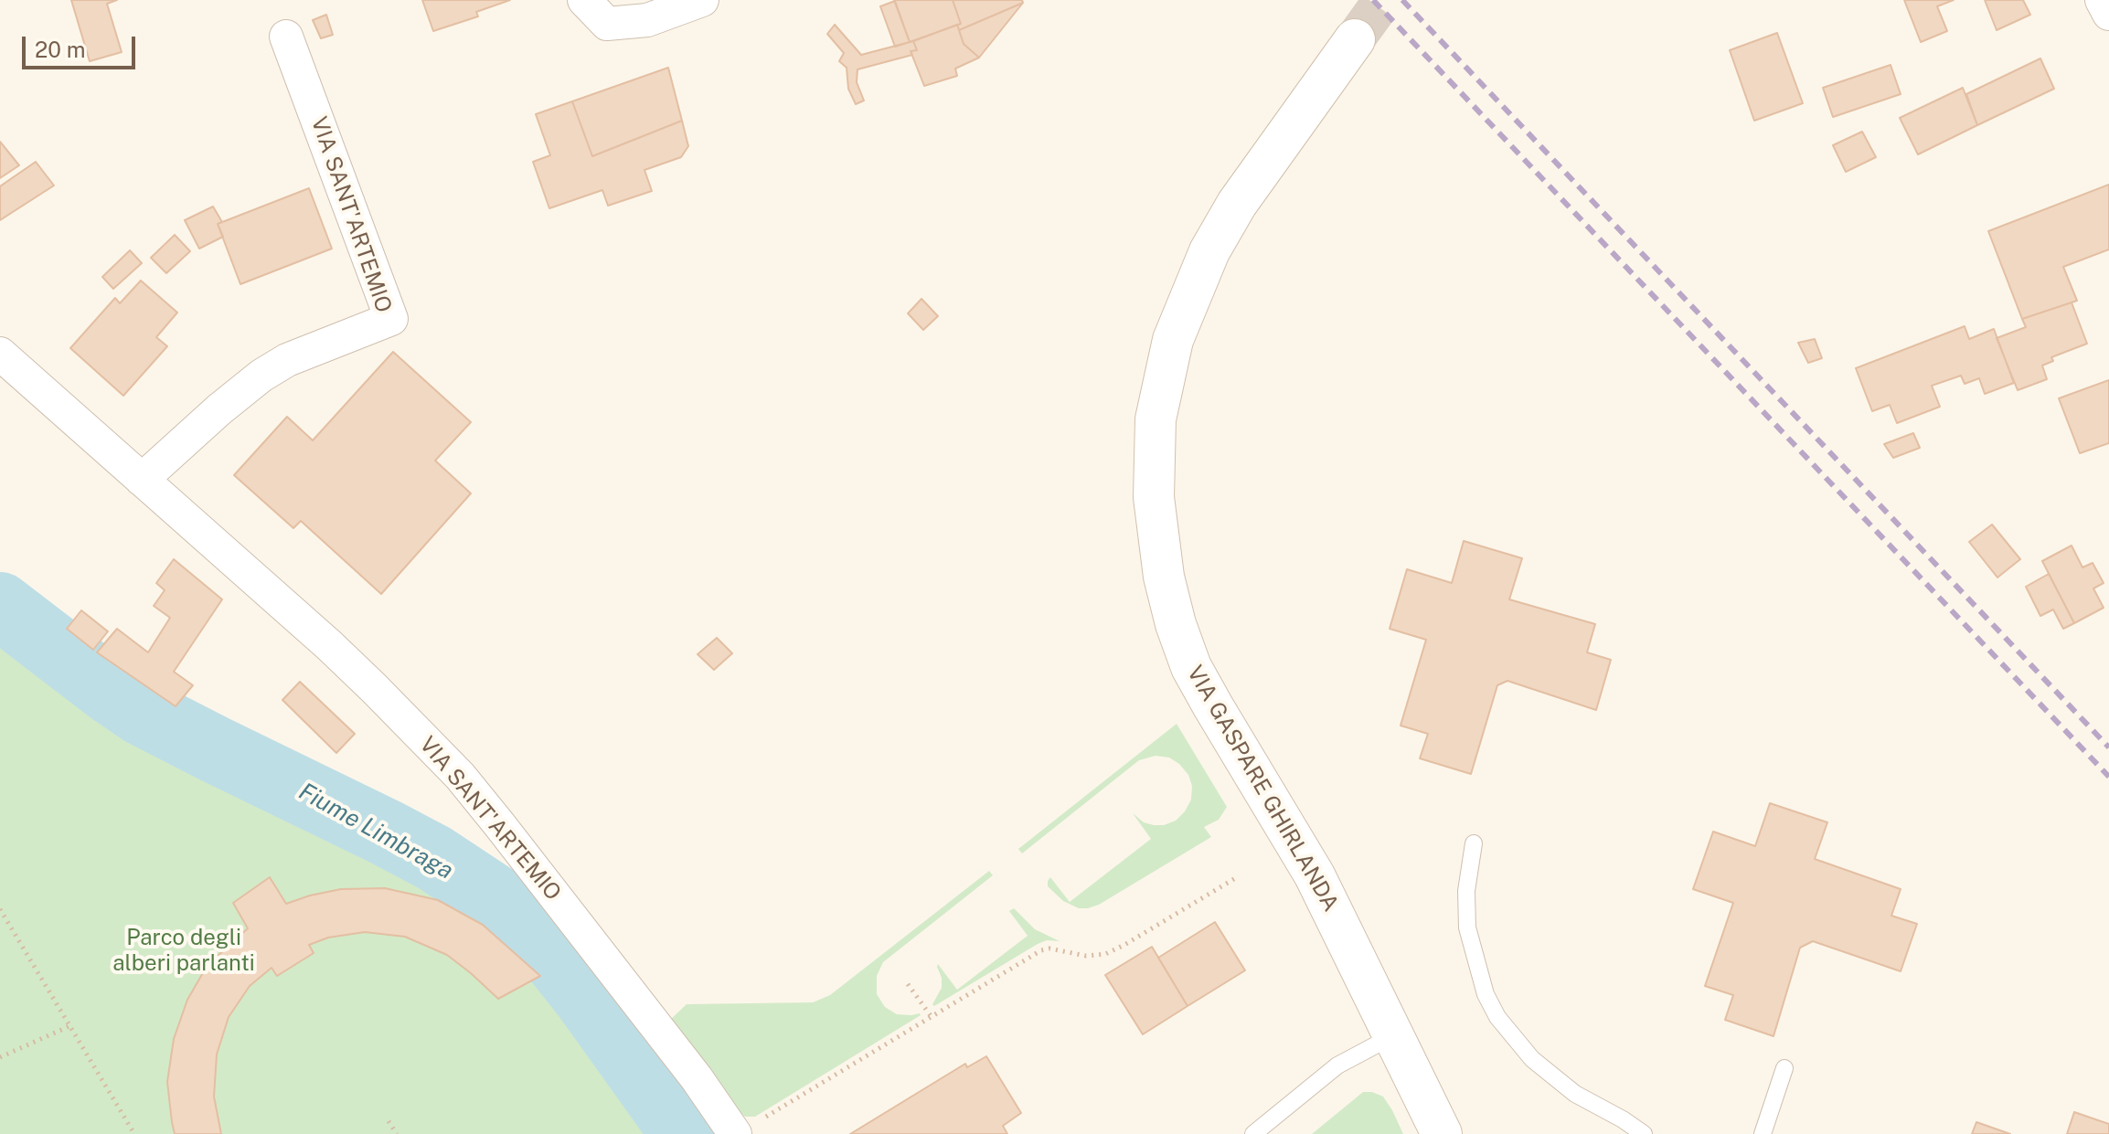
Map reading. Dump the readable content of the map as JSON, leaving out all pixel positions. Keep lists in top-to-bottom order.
{
  "streets": {
    "street": ["VIA SANT'ARTEMIO", "VIA GASPARE GHIRLANDA"]
  },
  "water": ["Fiume Limbraga"],
  "parks": ["Parco degli alberi parlanti"],
  "scale_bar": "20 m"
}
